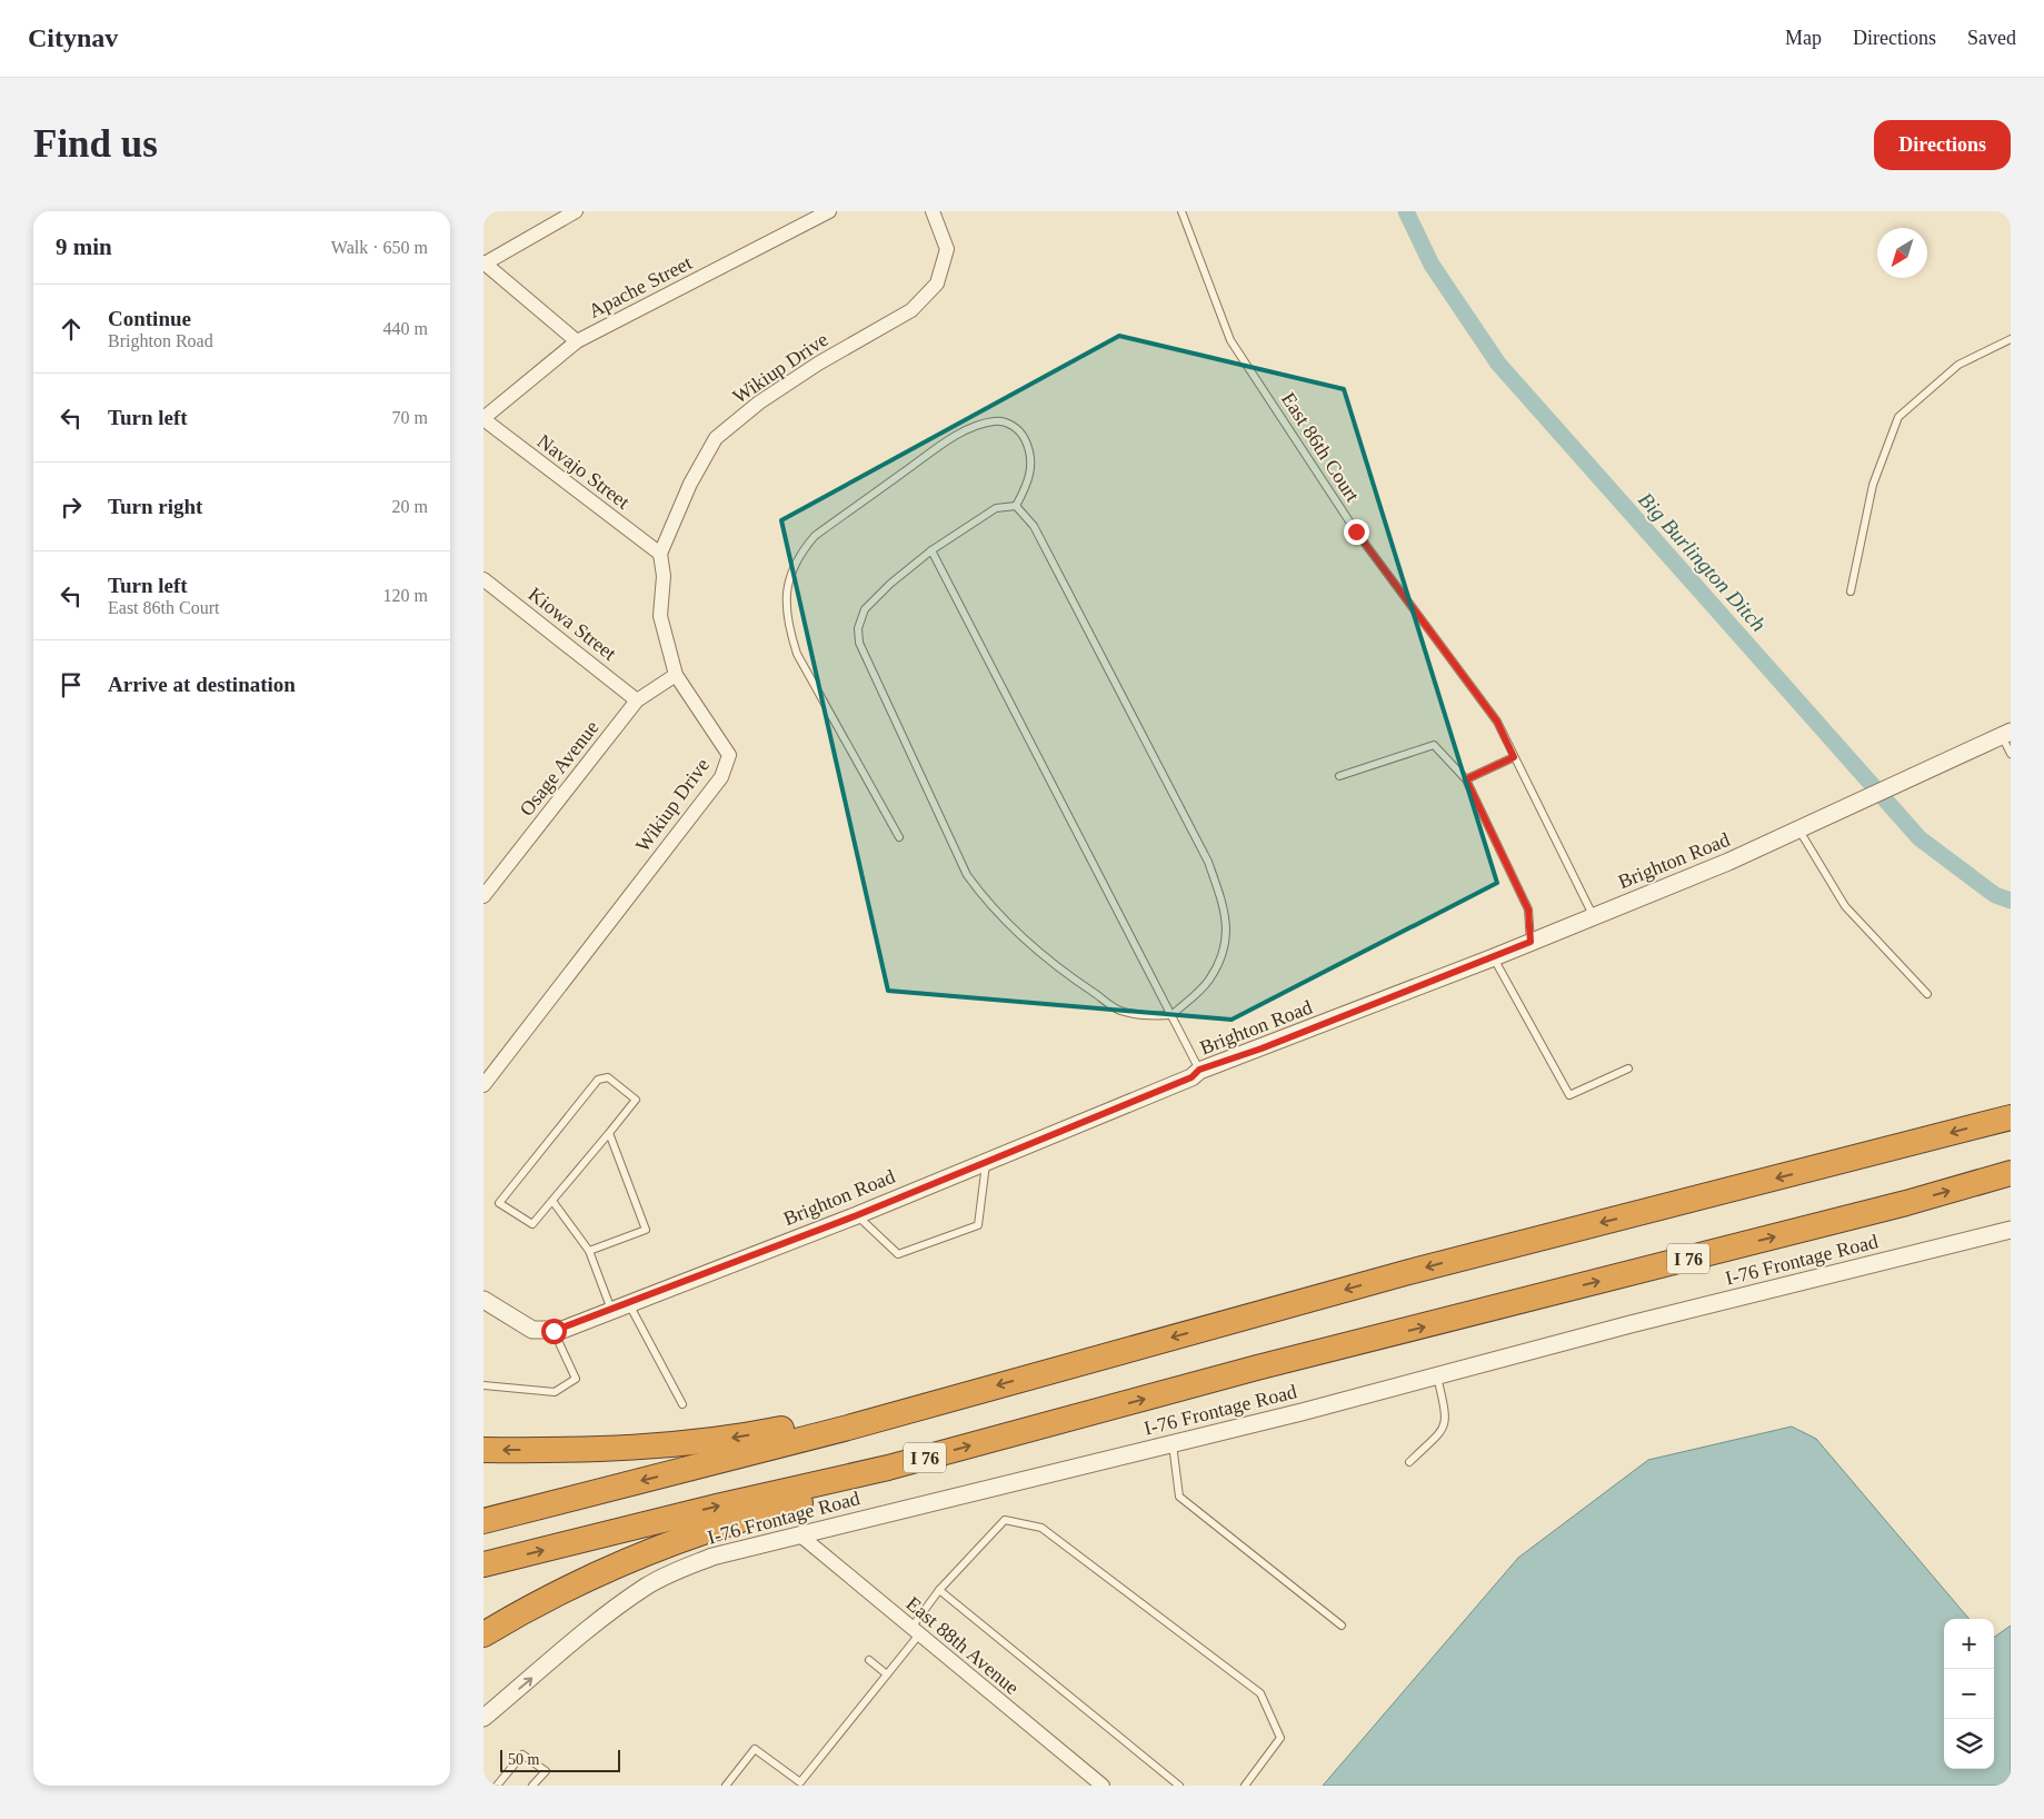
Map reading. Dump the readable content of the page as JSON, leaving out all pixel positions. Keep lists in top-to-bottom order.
{
  "streets": {
    "highway": ["I 76"],
    "street": [
      "Apache Street",
      "Wikiup Drive",
      "Navajo Street",
      "Kiowa Street",
      "Osage Avenue",
      "Brighton Road",
      "I-76 Frontage Road",
      "East 88th Avenue"
    ],
    "lane": ["East 86th Court"]
  },
  "crossings": [
    ["Apache Street", "Navajo Street"],
    ["Wikiup Drive", "Navajo Street"],
    ["Wikiup Drive", "Osage Avenue"],
    ["East 86th Court", "Brighton Road"],
    ["Kiowa Street", "Osage Avenue"],
    ["I-76 Frontage Road", "East 88th Avenue"]
  ],
  "water": ["Big Burlington Ditch"],
  "scale_bar": "50 m",
  "north": "bottom left",
  "page": {
    "header": "Citynav",
    "nav": ["Map", "Directions", "Saved"],
    "buttons": "Directions",
    "title": "Find us",
    "heading": ["9 min", "Walk · 650 m"],
    "list": [
      ["Continue", "Brighton Road", "440 m"],
      ["Turn left", "70 m"],
      ["Turn right", "20 m"],
      ["Turn left", "East 86th Court", "120 m"],
      "Arrive at destination"
    ],
    "map_buttons": ["+", "−"],
    "scale": "50 m"
  }
}
